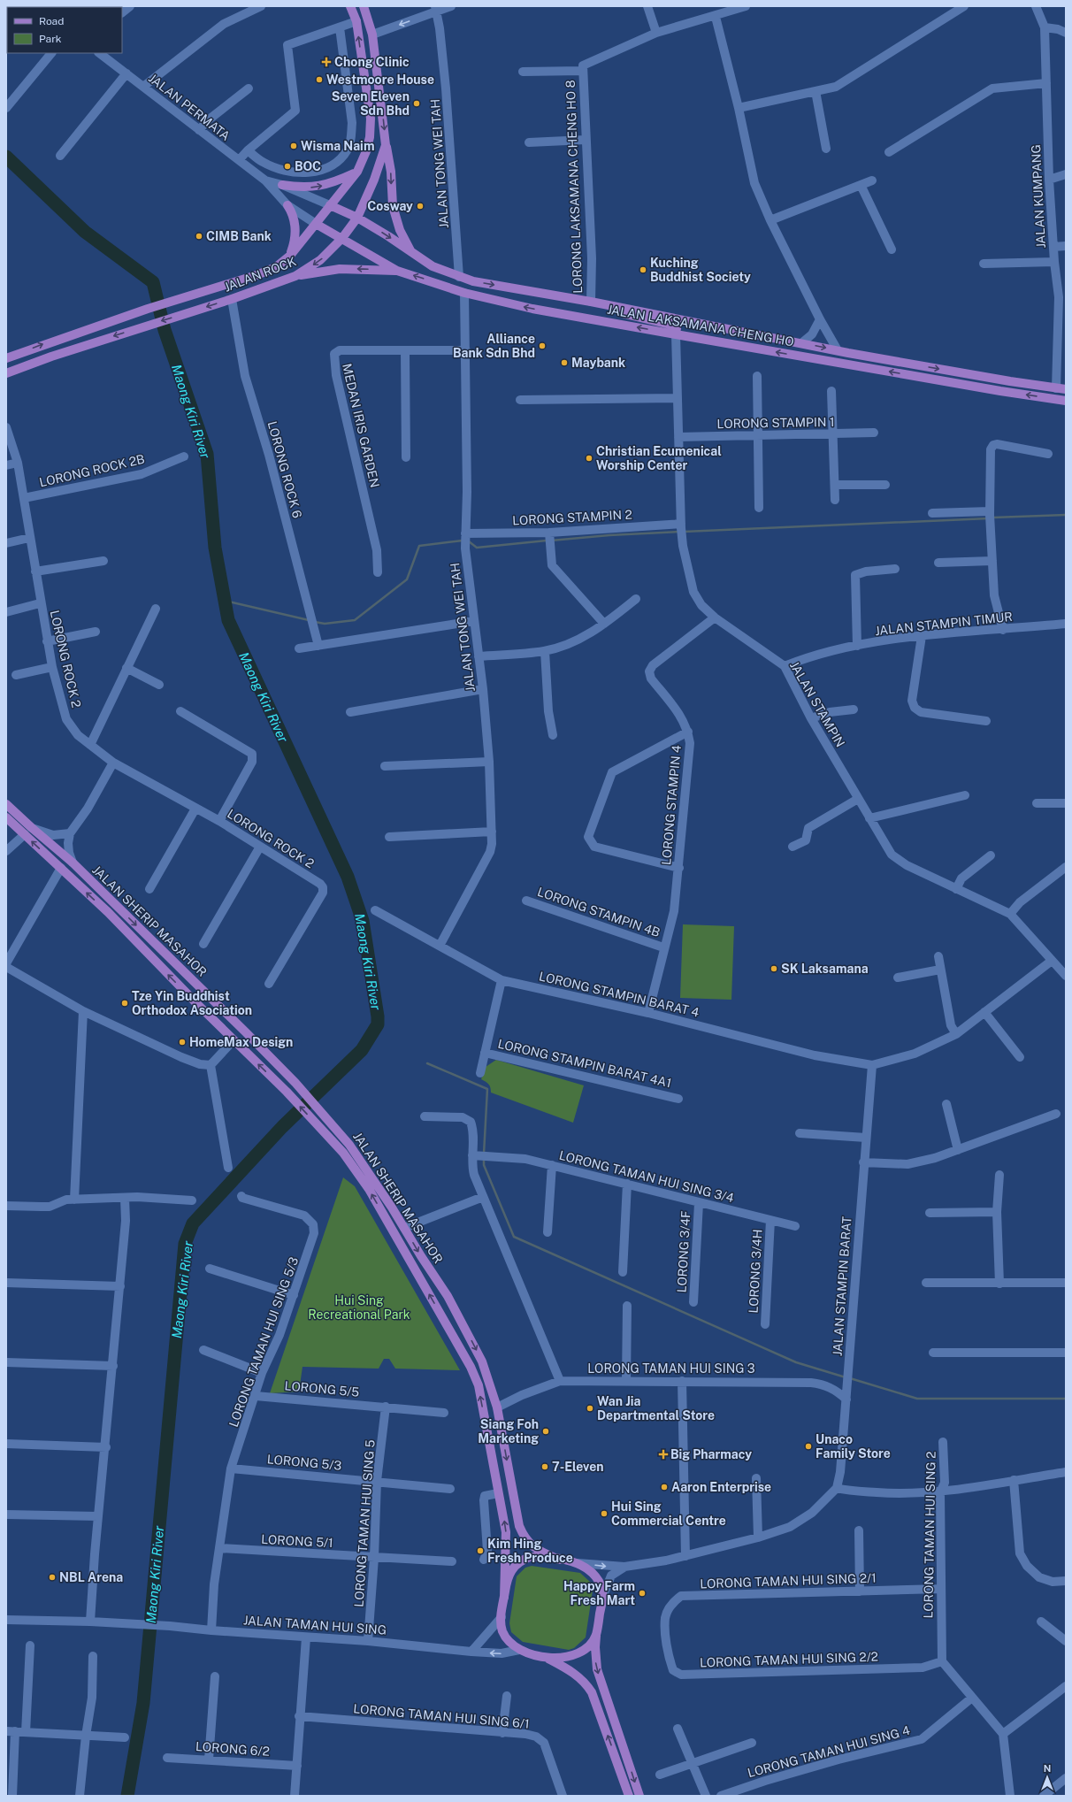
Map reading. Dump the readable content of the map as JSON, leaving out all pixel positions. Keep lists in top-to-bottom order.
{
  "streets": {
    "main road": ["JALAN ROCK", "JALAN LAKSAMANA CHENG HO", "JALAN SHERIP MASAHOR"],
    "street": [
      "JALAN PERMATA",
      "JALAN TONG WEI TAH",
      "LORONG LAKSAMANA CHENG HO 8",
      "JALAN KUMPANG",
      "LORONG STAMPIN 1",
      "MEDAN IRIS GARDEN",
      "LORONG ROCK 6",
      "LORONG ROCK 2B",
      "LORONG STAMPIN 2",
      "JALAN STAMPIN TIMUR",
      "LORONG ROCK 2",
      "JALAN STAMPIN",
      "LORONG STAMPIN 4",
      "LORONG STAMPIN 4B",
      "LORONG STAMPIN BARAT 4",
      "LORONG STAMPIN BARAT 4A1",
      "LORONG TAMAN HUI SING 3/4",
      "LORONG 3/4F",
      "LORONG 3/4H",
      "JALAN STAMPIN BARAT",
      "LORONG TAMAN HUI SING 5/3",
      "LORONG TAMAN HUI SING 3",
      "LORONG 5/5",
      "LORONG 5/3",
      "LORONG TAMAN HUI SING 5",
      "LORONG TAMAN HUI SING 2",
      "LORONG 5/1",
      "LORONG TAMAN HUI SING 2/1",
      "JALAN TAMAN HUI SING",
      "LORONG TAMAN HUI SING 2/2",
      "LORONG TAMAN HUI SING 6/1",
      "LORONG 6/2",
      "LORONG TAMAN HUI SING 4"
    ]
  },
  "crossings": [
    ["JALAN TONG WEI TAH", "JALAN LAKSAMANA CHENG HO"],
    ["JALAN TONG WEI TAH", "MEDAN IRIS GARDEN"],
    ["JALAN TONG WEI TAH", "LORONG STAMPIN 2"],
    ["JALAN TONG WEI TAH", "LORONG STAMPIN BARAT 4"],
    ["LORONG LAKSAMANA CHENG HO 8", "JALAN LAKSAMANA CHENG HO"],
    ["JALAN KUMPANG", "JALAN LAKSAMANA CHENG HO"],
    ["JALAN ROCK", "JALAN LAKSAMANA CHENG HO"],
    ["JALAN ROCK", "LORONG ROCK 6"],
    ["JALAN LAKSAMANA CHENG HO", "JALAN STAMPIN"],
    ["LORONG STAMPIN 1", "JALAN STAMPIN"],
    ["LORONG ROCK 2B", "LORONG ROCK 2"],
    ["LORONG STAMPIN 2", "JALAN STAMPIN"],
    ["JALAN STAMPIN TIMUR", "JALAN STAMPIN"],
    ["JALAN STAMPIN", "LORONG STAMPIN 4"],
    ["LORONG STAMPIN 4", "LORONG STAMPIN 4B"],
    ["LORONG STAMPIN 4", "LORONG STAMPIN BARAT 4"],
    ["JALAN SHERIP MASAHOR", "JALAN STAMPIN BARAT"],
    ["JALAN SHERIP MASAHOR", "LORONG TAMAN HUI SING 3"],
    ["JALAN SHERIP MASAHOR", "JALAN TAMAN HUI SING"],
    ["LORONG STAMPIN BARAT 4", "JALAN STAMPIN BARAT"],
    ["LORONG TAMAN HUI SING 3/4", "LORONG 3/4F"],
    ["LORONG TAMAN HUI SING 3/4", "LORONG 3/4H"],
    ["JALAN STAMPIN BARAT", "LORONG TAMAN HUI SING 3"],
    ["JALAN STAMPIN BARAT", "JALAN TAMAN HUI SING"],
    ["LORONG TAMAN HUI SING 5/3", "LORONG 5/5"],
    ["LORONG TAMAN HUI SING 5/3", "LORONG 5/3"],
    ["LORONG TAMAN HUI SING 5/3", "LORONG 5/1"],
    ["LORONG TAMAN HUI SING 5/3", "JALAN TAMAN HUI SING"],
    ["LORONG 5/5", "LORONG TAMAN HUI SING 5"],
    ["LORONG 5/3", "LORONG TAMAN HUI SING 5"],
    ["LORONG TAMAN HUI SING 5", "LORONG 5/1"],
    ["LORONG TAMAN HUI SING 5", "JALAN TAMAN HUI SING"],
    ["LORONG TAMAN HUI SING 2", "LORONG TAMAN HUI SING 2/1"],
    ["LORONG TAMAN HUI SING 2", "LORONG TAMAN HUI SING 2/2"],
    ["LORONG TAMAN HUI SING 2/1", "LORONG TAMAN HUI SING 2/2"]
  ],
  "water": ["Maong Kiri River"],
  "parks": ["Hui Sing Recreational Park"],
  "places": {
    "health": ["Chong Clinic", "Big Pharmacy"],
    "other": [
      "Westmoore House",
      "Seven Eleven Sdn Bhd",
      "Wisma Naim",
      "BOC",
      "Cosway",
      "CIMB Bank",
      "Kuching Buddhist Society",
      "Alliance Bank Sdn Bhd",
      "Maybank",
      "Christian Ecumenical Worship Center",
      "SK Laksamana",
      "Tze Yin Buddhist Orthodox Asociation",
      "HomeMax Design",
      "Wan Jia Departmental Store",
      "Siang Foh Marketing",
      "Unaco Family Store",
      "7-Eleven",
      "Aaron Enterprise",
      "Hui Sing Commercial Centre",
      "Kim Hing Fresh Produce",
      "NBL Arena",
      "Happy Farm Fresh Mart"
    ]
  },
  "legend": ["Road", "Park"],
  "north": "top"
}
